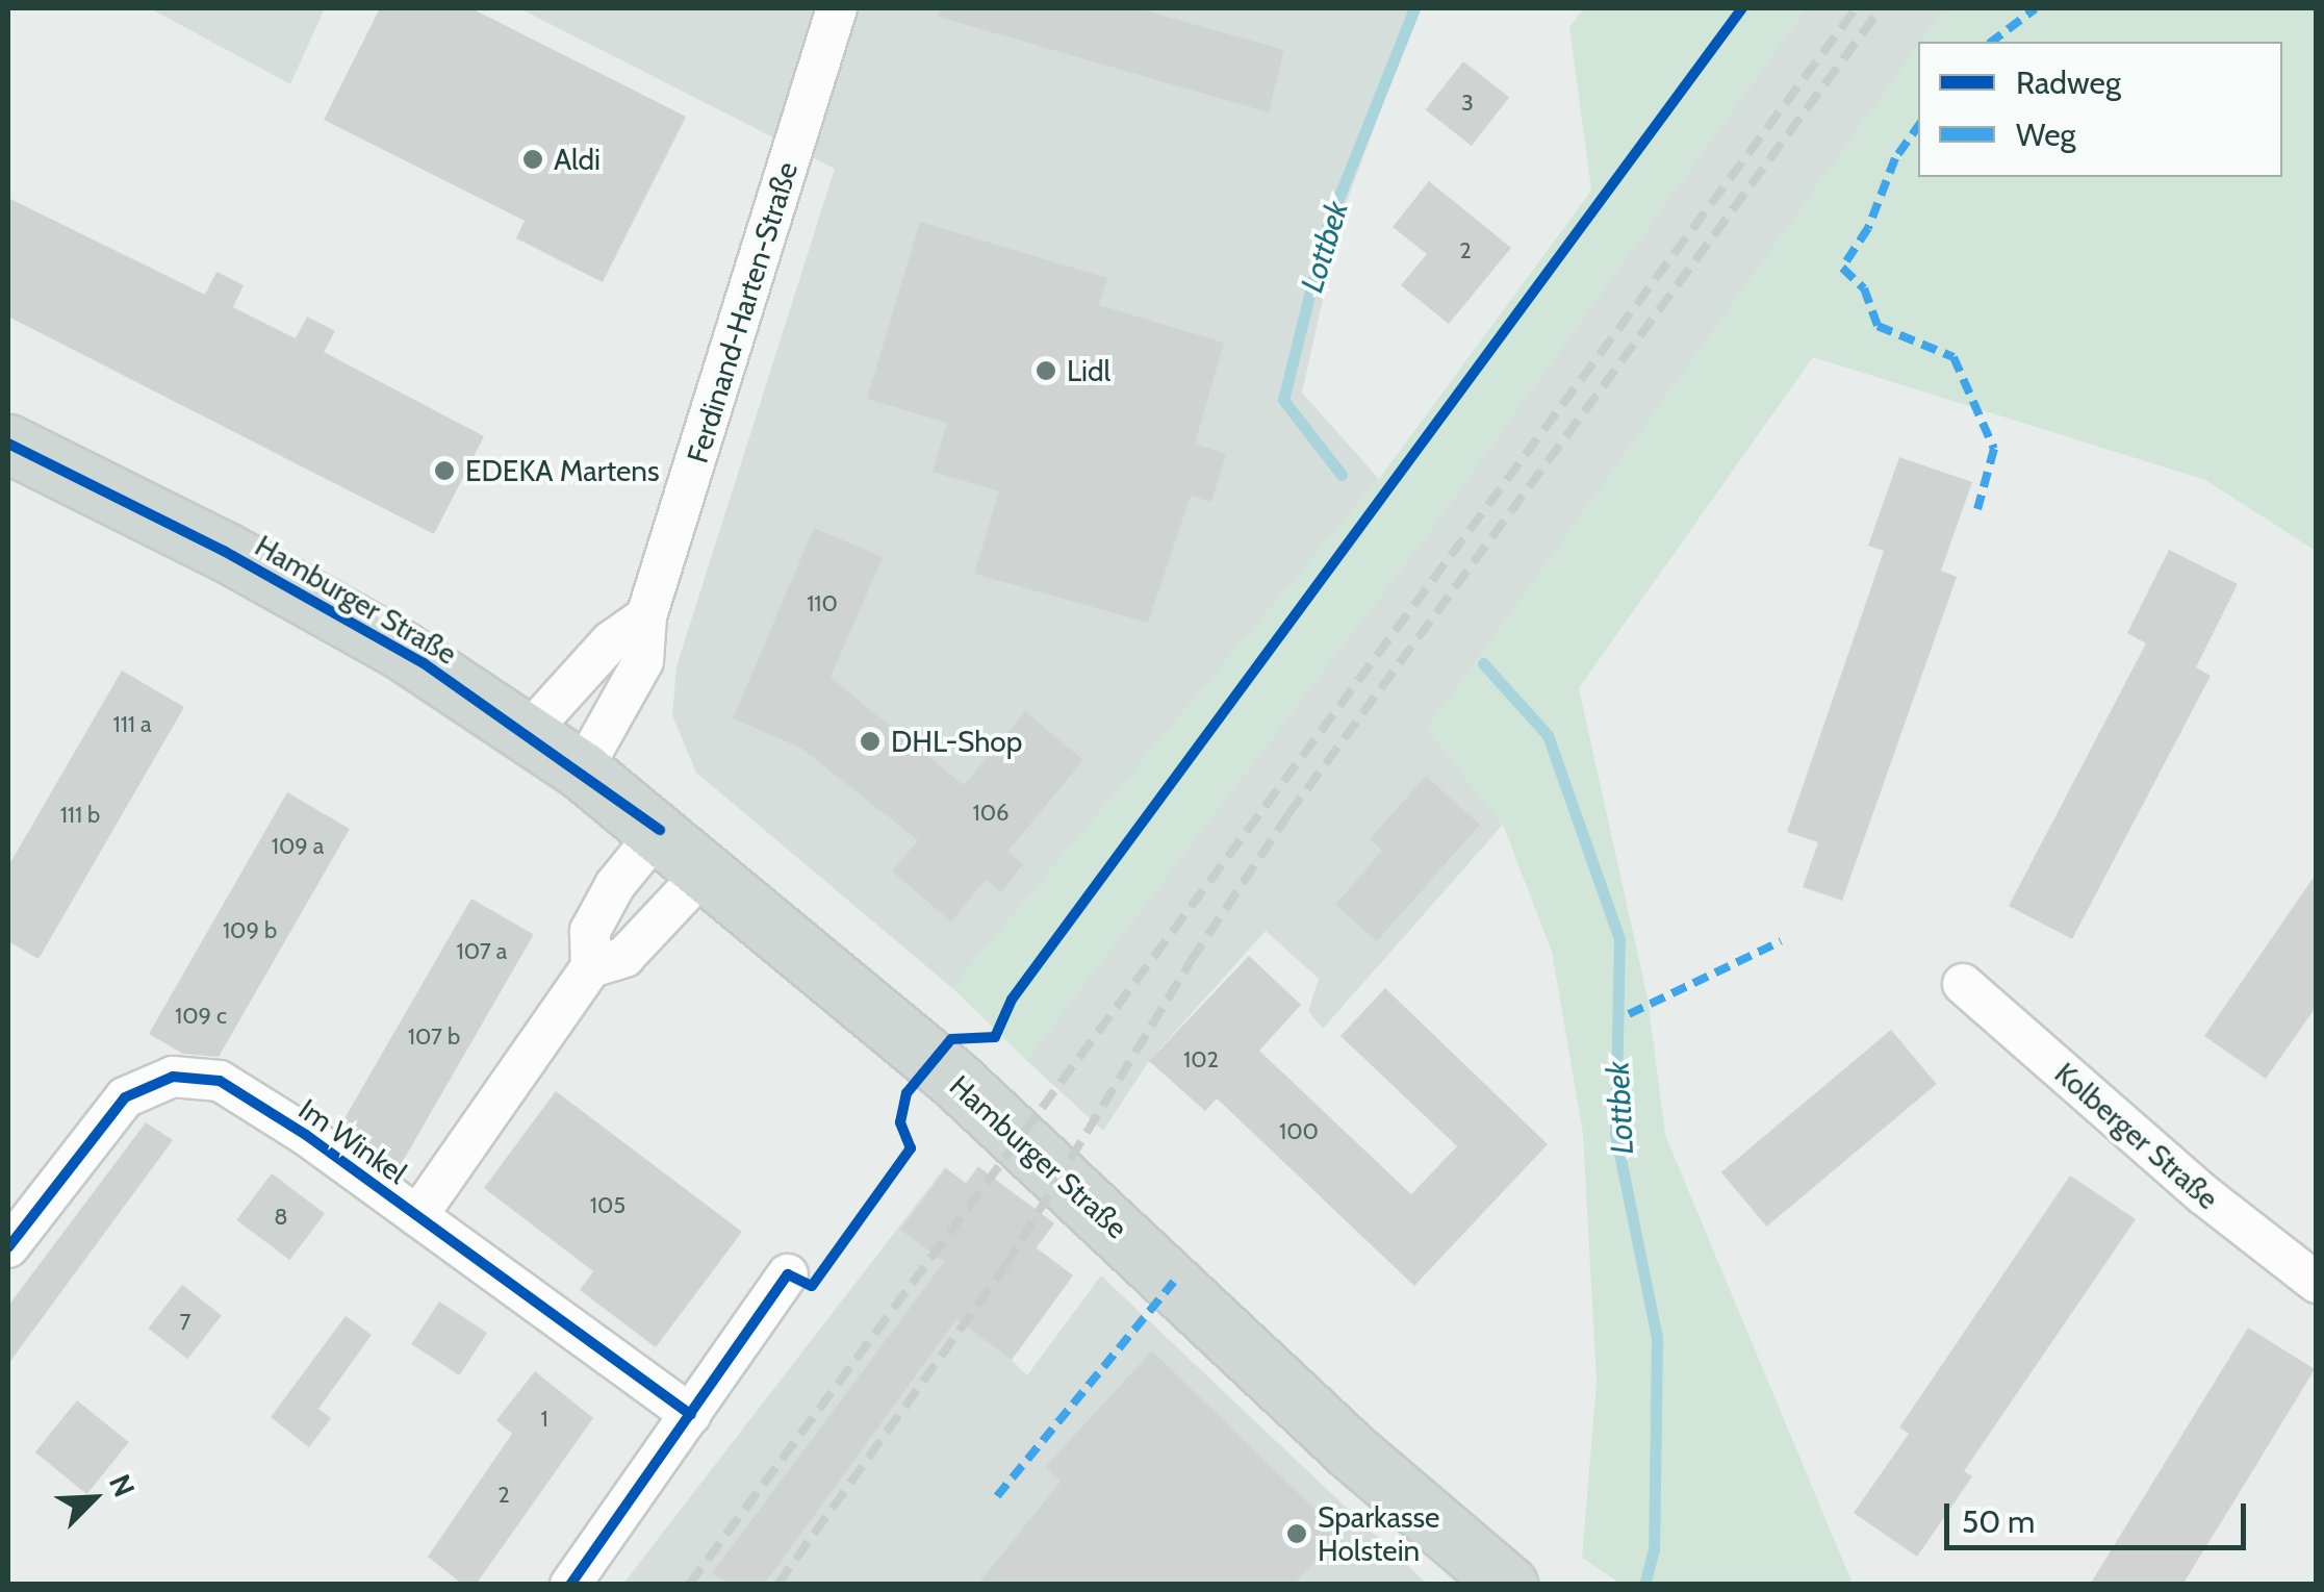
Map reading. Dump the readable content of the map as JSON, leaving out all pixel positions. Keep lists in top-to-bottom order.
{
  "streets": {
    "main road": ["Hamburger Straße"],
    "street": ["Ferdinand-Harten-Straße", "Kolberger Straße", "Im Winkel"]
  },
  "crossings": [
    ["Ferdinand-Harten-Straße", "Hamburger Straße"],
    ["Hamburger Straße", "Im Winkel"]
  ],
  "water": ["Lottbek"],
  "places": [
    "Aldi",
    "Lidl",
    "EDEKA Martens",
    "DHL-Shop",
    "Sparkasse Holstein"
  ],
  "house_numbers": [
    "3",
    "2",
    "110",
    "111 a",
    "106",
    "111 b",
    "109 a",
    "109 b",
    "107 a",
    "109 c",
    "107 b",
    "102",
    "100",
    "105",
    "8",
    "7",
    "1",
    "2"
  ],
  "legend": ["Radweg", "Weg"],
  "scale_bar": "50 m",
  "north": "top right"
}
